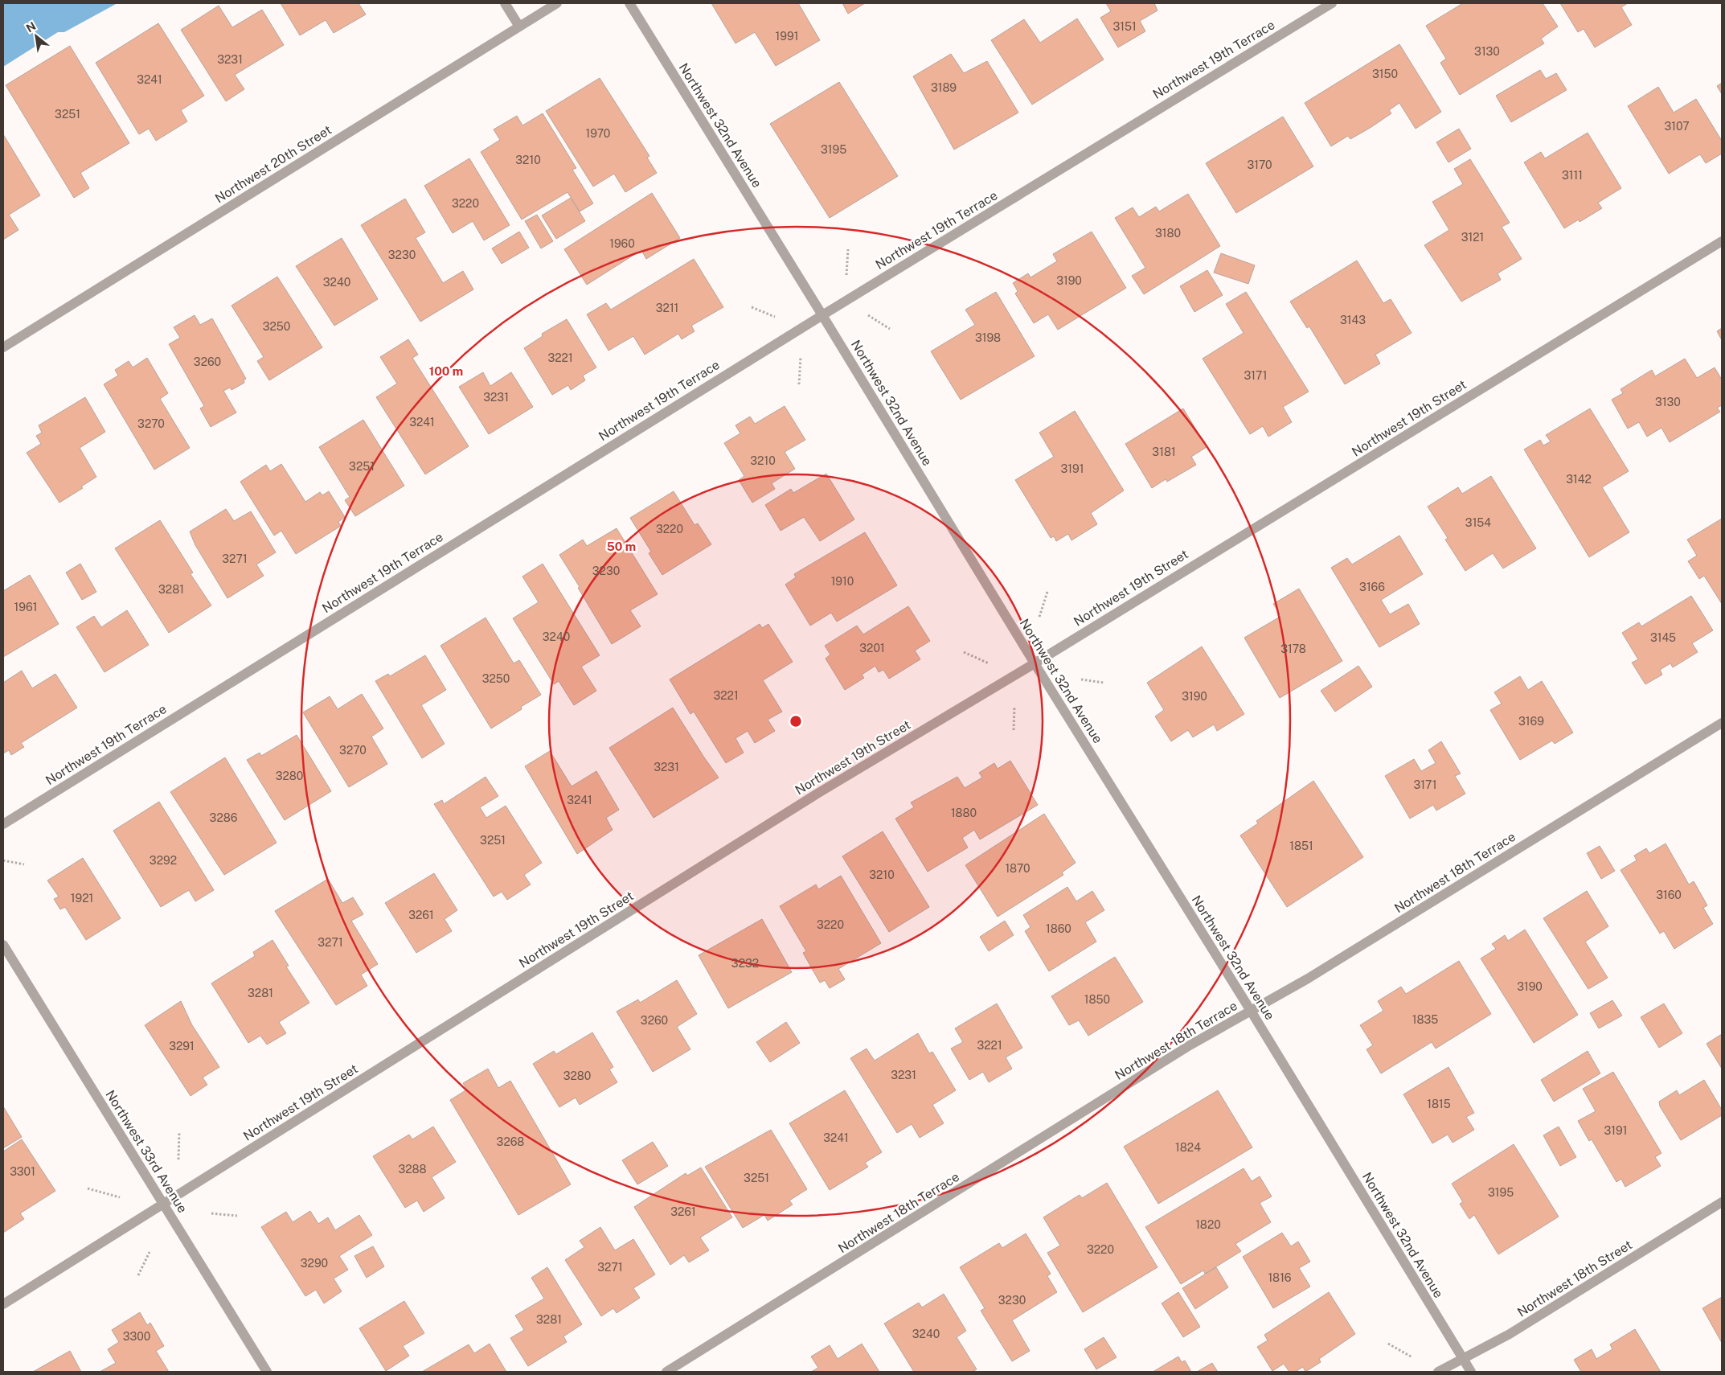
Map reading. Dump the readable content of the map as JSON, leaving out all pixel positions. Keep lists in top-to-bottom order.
{
  "streets": {
    "street": [
      "Northwest 19th Terrace",
      "Northwest 32nd Avenue",
      "Northwest 20th Street",
      "Northwest 19th Street",
      "Northwest 18th Terrace",
      "Northwest 33rd Avenue",
      "Northwest 18th Street"
    ]
  },
  "crossings": [
    ["Northwest 19th Terrace", "Northwest 32nd Avenue"],
    ["Northwest 32nd Avenue", "Northwest 19th Street"],
    ["Northwest 32nd Avenue", "Northwest 18th Terrace"],
    ["Northwest 32nd Avenue", "Northwest 18th Street"],
    ["Northwest 19th Street", "Northwest 33rd Avenue"]
  ],
  "house_numbers": [
    "3151",
    "1991",
    "3130",
    "3231",
    "3150",
    "3241",
    "3189",
    "3251",
    "3107",
    "1970",
    "3195",
    "3210",
    "3170",
    "3111",
    "3220",
    "3180",
    "3121",
    "1960",
    "3230",
    "3190",
    "3240",
    "3211",
    "3143",
    "3250",
    "3198",
    "3221",
    "3260",
    "3171",
    "3231",
    "3130",
    "3241",
    "3270",
    "3181",
    "3210",
    "3251",
    "3191",
    "3142",
    "3154",
    "3220",
    "3271",
    "3230",
    "1910",
    "3166",
    "3281",
    "1961",
    "3240",
    "3145",
    "3201",
    "3178",
    "3250",
    "3221",
    "3190",
    "3169",
    "3270",
    "3231",
    "3280",
    "3171",
    "3241",
    "1880",
    "3286",
    "3251",
    "1851",
    "3292",
    "1870",
    "3210",
    "3160",
    "1921",
    "3261",
    "3220",
    "1860",
    "3271",
    "3232",
    "3190",
    "3281",
    "1850",
    "1835",
    "3260",
    "3221",
    "3291",
    "3231",
    "3280",
    "1815",
    "3191",
    "3241",
    "3268",
    "1824",
    "3288",
    "3301",
    "3251",
    "3195",
    "3261",
    "1820",
    "3220",
    "3290",
    "3271",
    "1816",
    "3230",
    "3281",
    "3240",
    "3300"
  ],
  "north": "top left",
  "rings": ["100 m", "50 m"]
}
